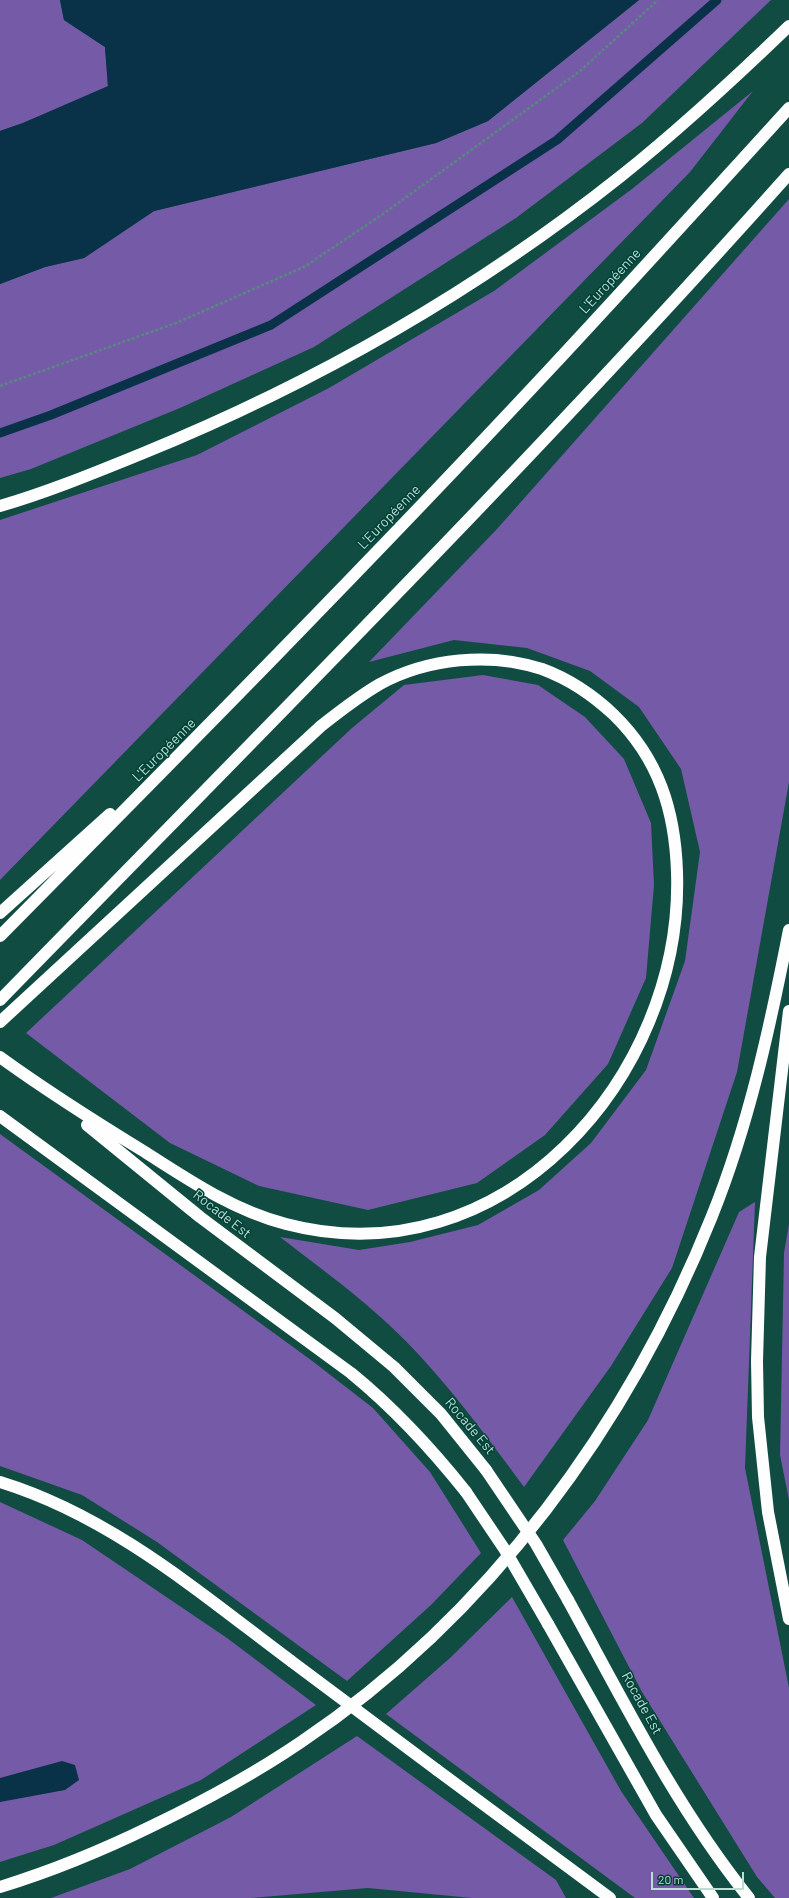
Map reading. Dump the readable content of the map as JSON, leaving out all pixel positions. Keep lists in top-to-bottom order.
{
  "streets": {
    "highway": ["L'Européenne", "Rocade Est"]
  },
  "scale_bar": "20 m"
}
